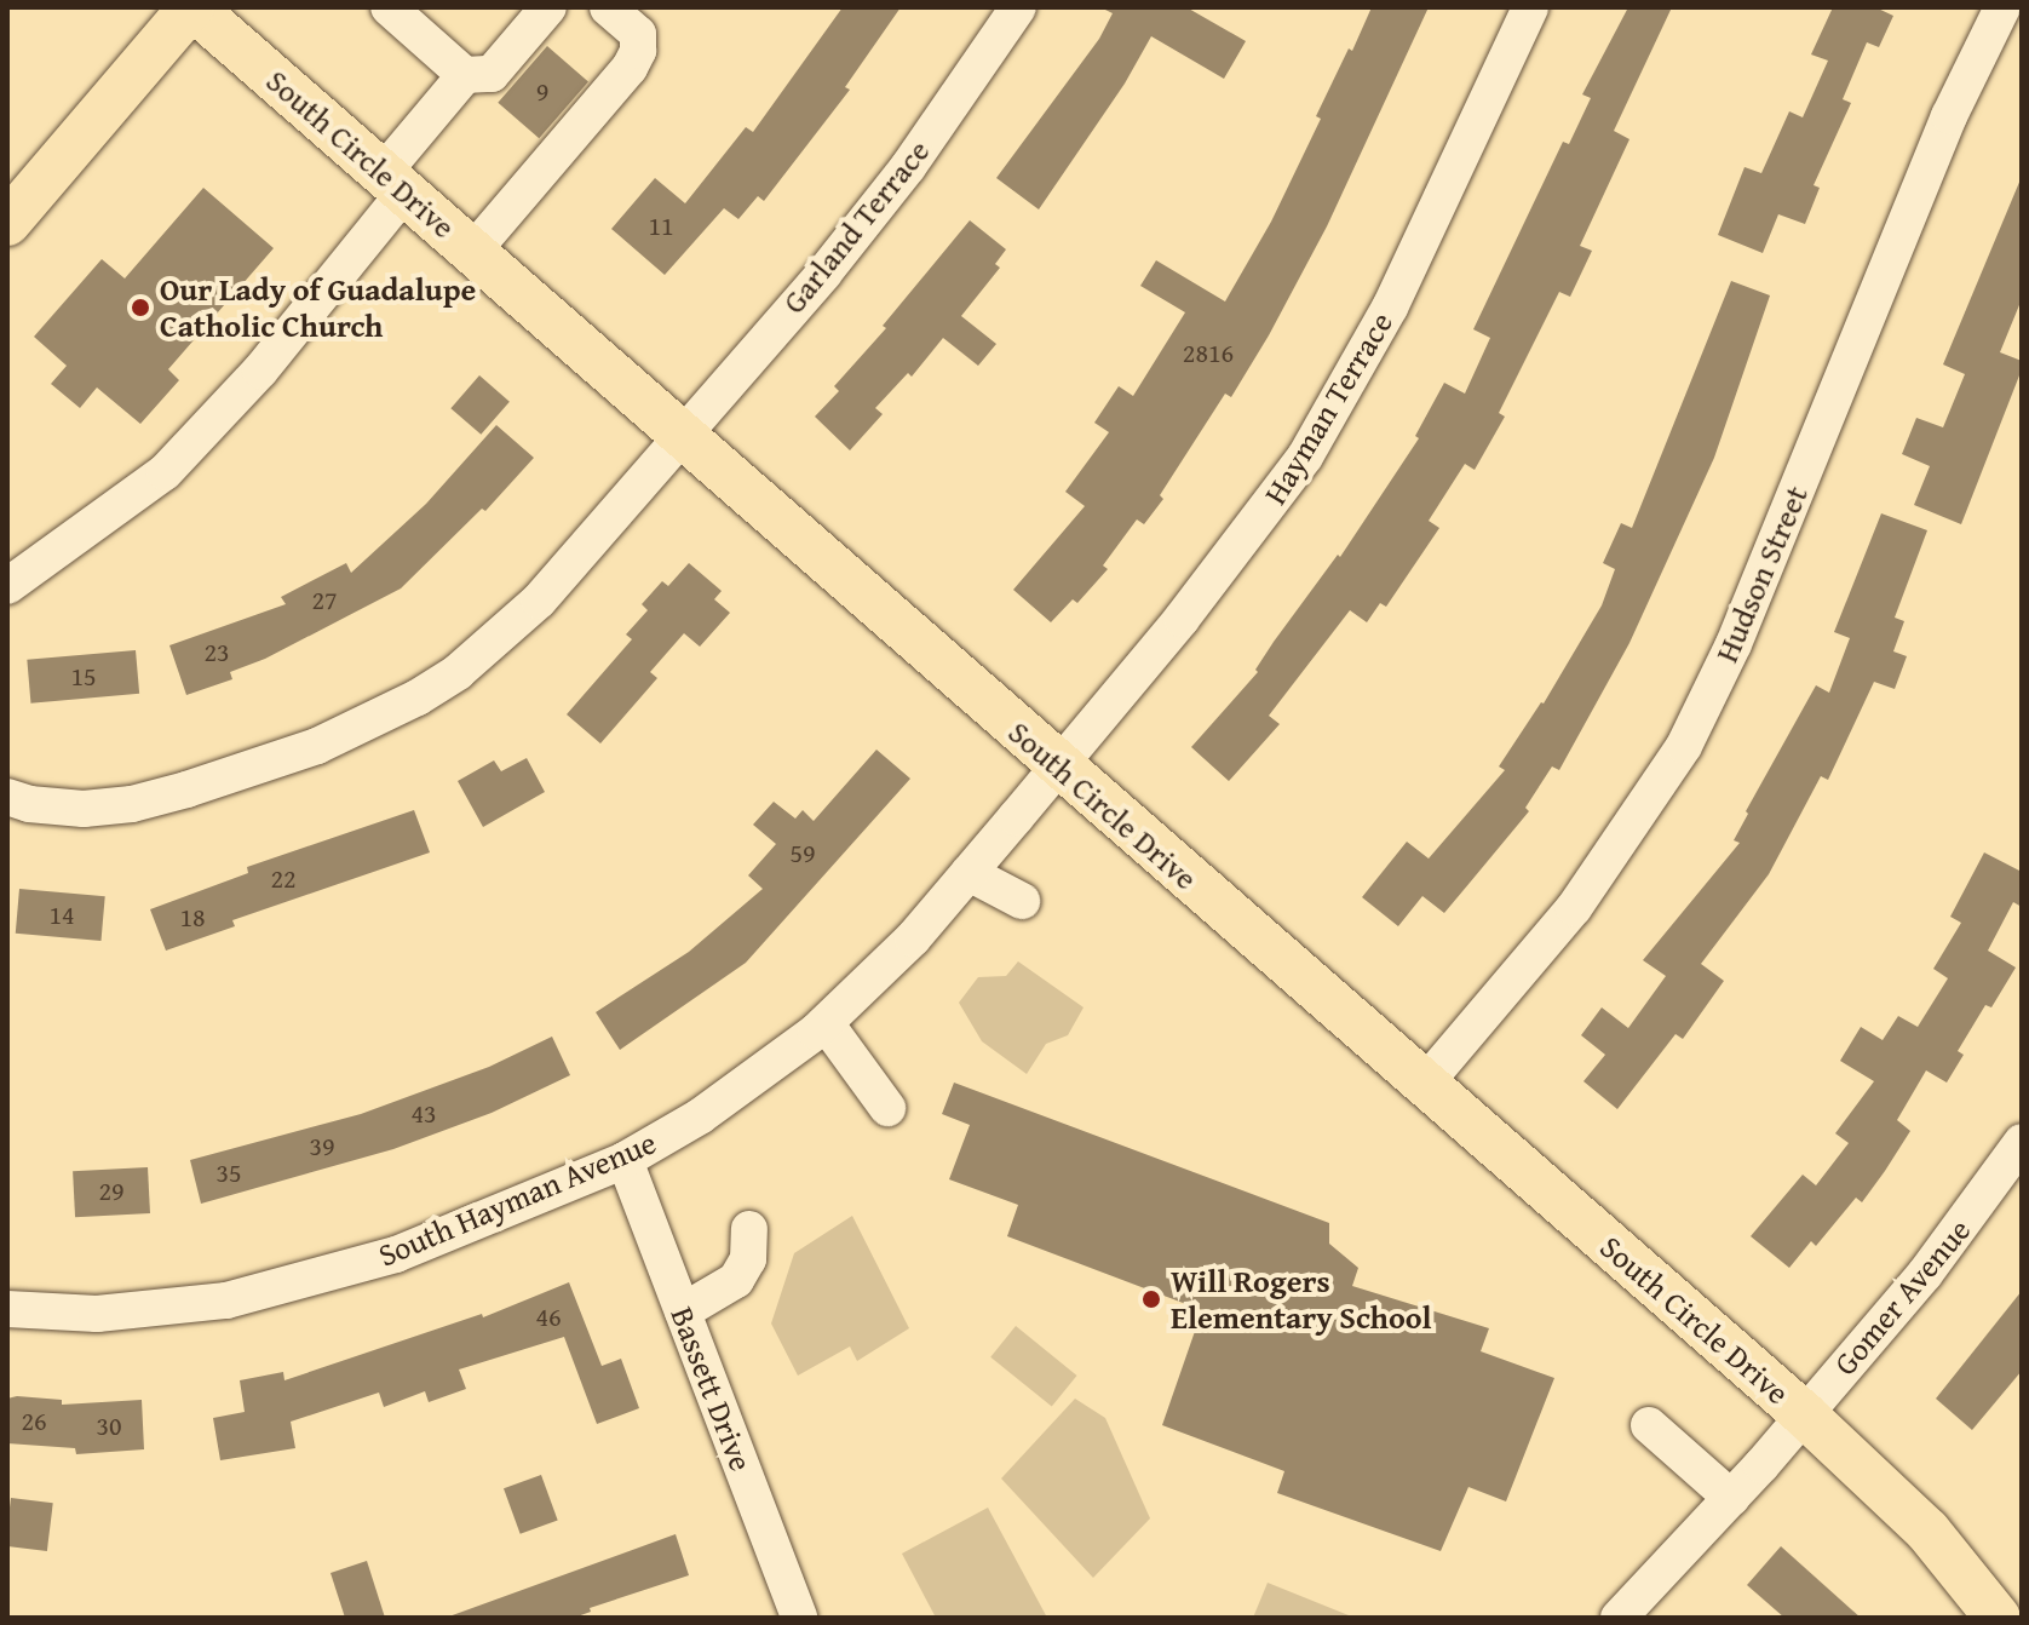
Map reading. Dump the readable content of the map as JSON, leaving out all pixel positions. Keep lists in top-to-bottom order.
{
  "streets": {
    "main road": ["South Circle Drive"],
    "street": [
      "Garland Terrace",
      "Hayman Terrace",
      "Hudson Street",
      "South Hayman Avenue",
      "Gomer Avenue",
      "Bassett Drive"
    ]
  },
  "crossings": [
    ["South Circle Drive", "Garland Terrace"],
    ["South Circle Drive", "Hayman Terrace"],
    ["South Circle Drive", "Hudson Street"],
    ["South Circle Drive", "South Hayman Avenue"],
    ["South Circle Drive", "Gomer Avenue"],
    ["Hayman Terrace", "South Hayman Avenue"],
    ["South Hayman Avenue", "Bassett Drive"]
  ],
  "places": ["Our Lady of Guadalupe Catholic Church", "Will Rogers Elementary School"],
  "house_numbers": [
    "9",
    "11",
    "2816",
    "27",
    "23",
    "15",
    "59",
    "22",
    "14",
    "18",
    "43",
    "39",
    "35",
    "29",
    "46",
    "26",
    "30"
  ]
}
